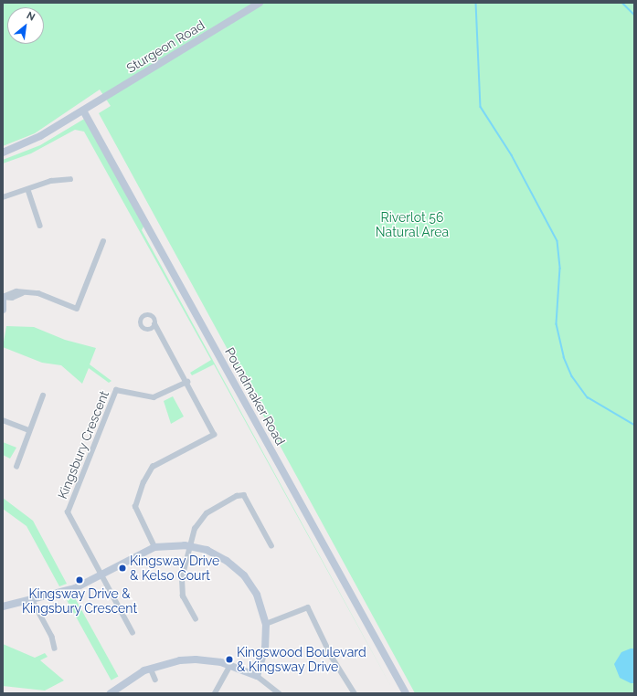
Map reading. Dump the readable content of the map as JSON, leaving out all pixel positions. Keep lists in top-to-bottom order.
{
  "streets": {
    "street": ["Sturgeon Road", "Poundmaker Road", "Kingsbury Crescent"]
  },
  "crossings": [
    ["Sturgeon Road", "Poundmaker Road"]
  ],
  "parks": ["Riverlot 56 Natural Area"],
  "places": ["Kingsway Drive & Kelso Court", "Kingsway Drive & Kingsbury Crescent", "Kingswood Boulevard & Kingsway Drive"],
  "north": "top right"
}
